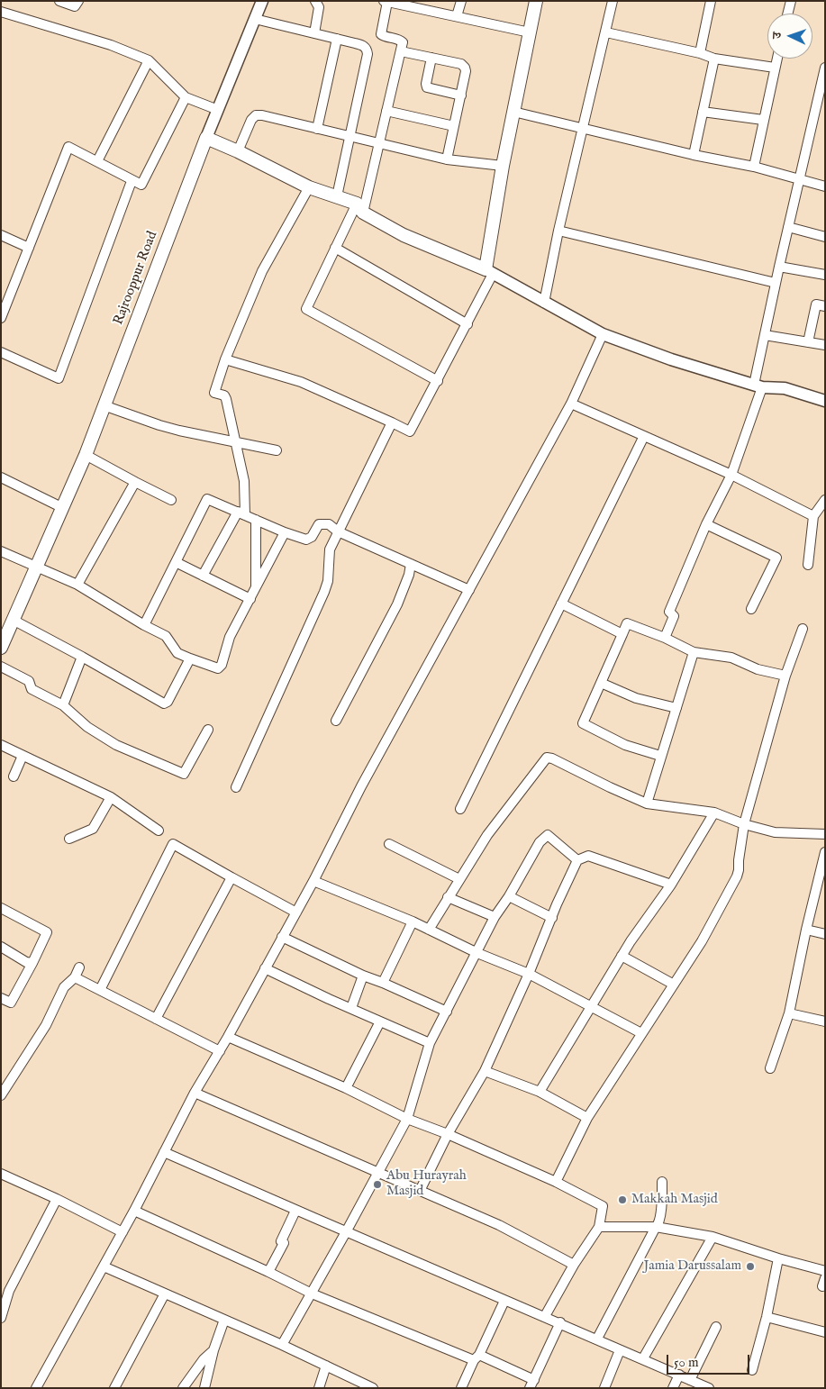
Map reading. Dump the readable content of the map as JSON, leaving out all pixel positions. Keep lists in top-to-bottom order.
{
  "streets": {
    "main road": ["Rajrooppur Road"]
  },
  "places": ["Abu Hurayrah Masjid", "Makkah Masjid", "Jamia Darussalam"],
  "scale_bar": "50 m",
  "north": "left"
}
